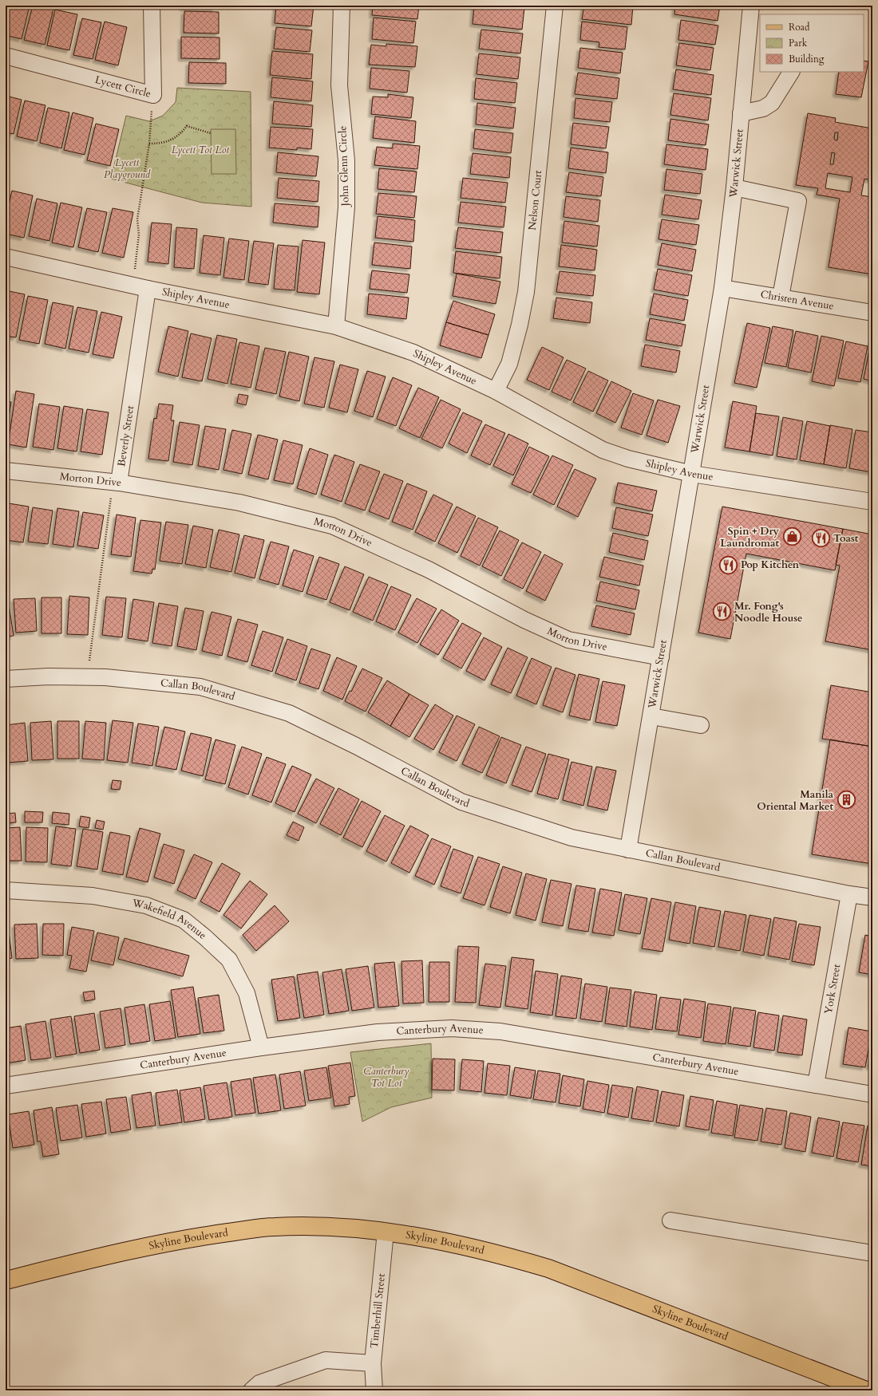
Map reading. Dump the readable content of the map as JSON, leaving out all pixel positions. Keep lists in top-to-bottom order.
{
  "streets": {
    "main road": ["Skyline Boulevard"],
    "street": [
      "Lycett Circle",
      "Warwick Street",
      "John Glenn Circle",
      "Nelson Court",
      "Shipley Avenue",
      "Christen Avenue",
      "Beverly Street",
      "Morton Drive",
      "Callan Boulevard",
      "Wakefield Avenue",
      "York Street",
      "Canterbury Avenue",
      "Timberhill Street"
    ]
  },
  "crossings": [
    ["Warwick Street", "Shipley Avenue"],
    ["Warwick Street", "Christen Avenue"],
    ["Warwick Street", "Morton Drive"],
    ["Warwick Street", "Callan Boulevard"],
    ["John Glenn Circle", "Shipley Avenue"],
    ["Nelson Court", "Shipley Avenue"],
    ["Shipley Avenue", "Beverly Street"],
    ["Beverly Street", "Morton Drive"],
    ["Callan Boulevard", "York Street"],
    ["Wakefield Avenue", "Canterbury Avenue"],
    ["York Street", "Canterbury Avenue"],
    ["Skyline Boulevard", "Timberhill Street"]
  ],
  "parks": ["Lycett Tot Lot", "Lycett Playground", "Canterbury Tot Lot"],
  "places": {
    "shop": ["Spin + Dry Laundromat"],
    "restaurant": ["Toast", "Pop Kitchen", "Mr. Fong's Noodle House"],
    "building": ["Manila Oriental Market"]
  },
  "legend": ["Road", "Park", "Building"]
}
